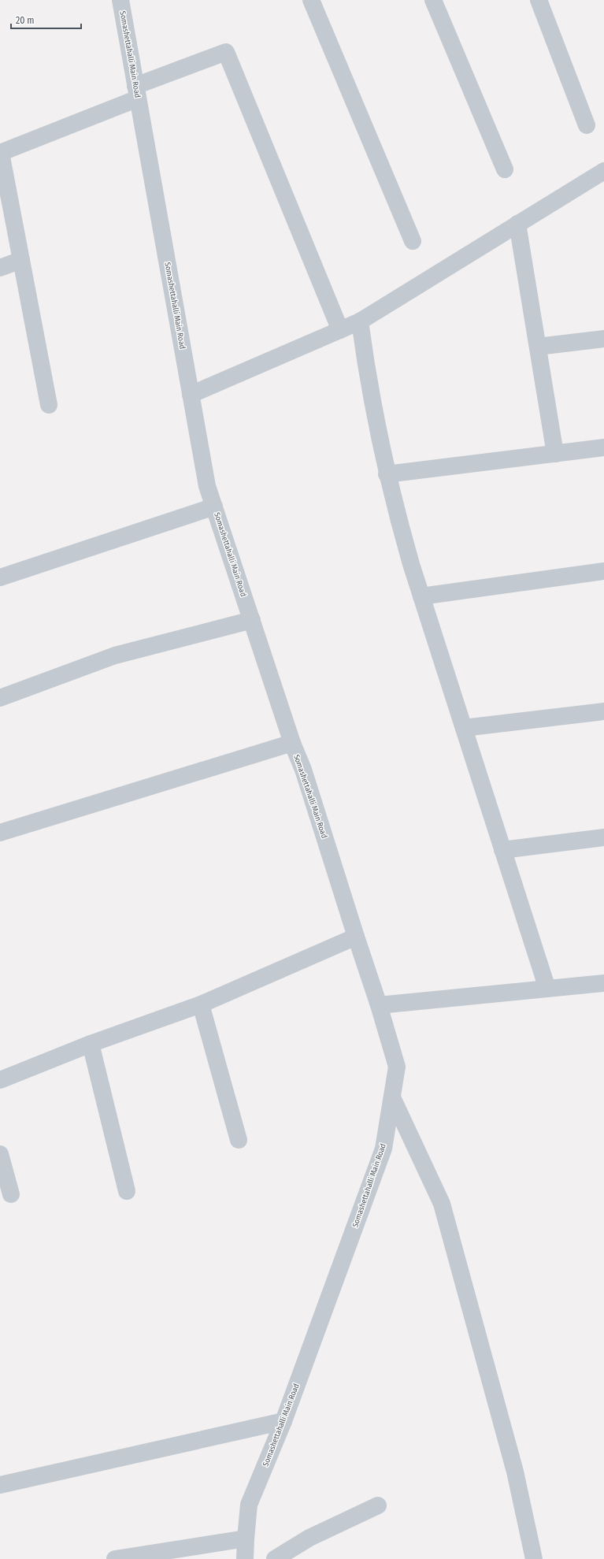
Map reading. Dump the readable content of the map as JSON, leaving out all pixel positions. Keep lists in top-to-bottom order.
{
  "streets": {
    "street": ["Somashettahalli Main Road"]
  },
  "scale_bar": "20 m"
}
